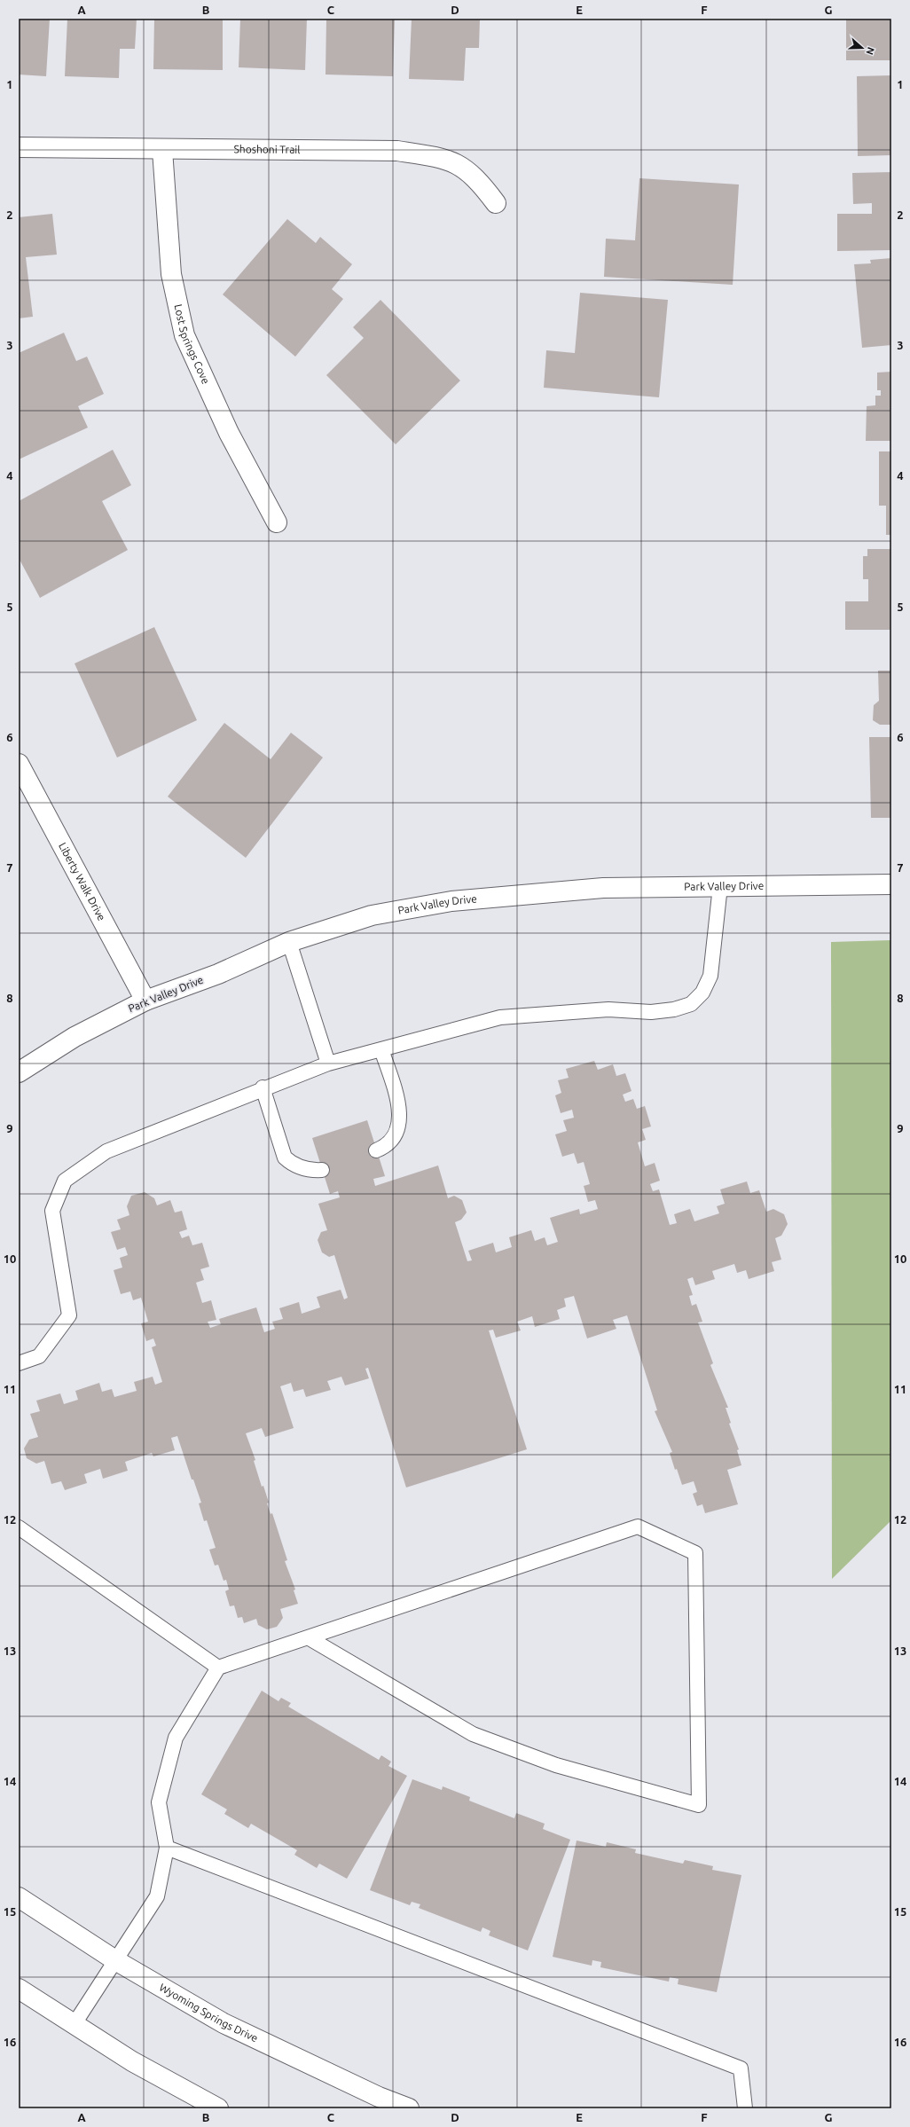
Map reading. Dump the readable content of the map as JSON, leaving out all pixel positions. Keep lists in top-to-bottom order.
{
  "streets": {
    "street": [
      "Shoshoni Trail",
      "Lost Springs Cove",
      "Liberty Walk Drive",
      "Park Valley Drive",
      "Wyoming Springs Drive"
    ]
  },
  "crossings": [
    ["Shoshoni Trail", "Lost Springs Cove"],
    ["Liberty Walk Drive", "Park Valley Drive"]
  ],
  "north": "right",
  "grid": {
    "columns": [
      "A",
      "B",
      "C",
      "D",
      "E",
      "F",
      "G"
    ],
    "rows": [
      "1",
      "2",
      "3",
      "4",
      "5",
      "6",
      "7",
      "8",
      "9",
      "10",
      "11",
      "12",
      "13",
      "14",
      "15",
      "16"
    ]
  }
}
